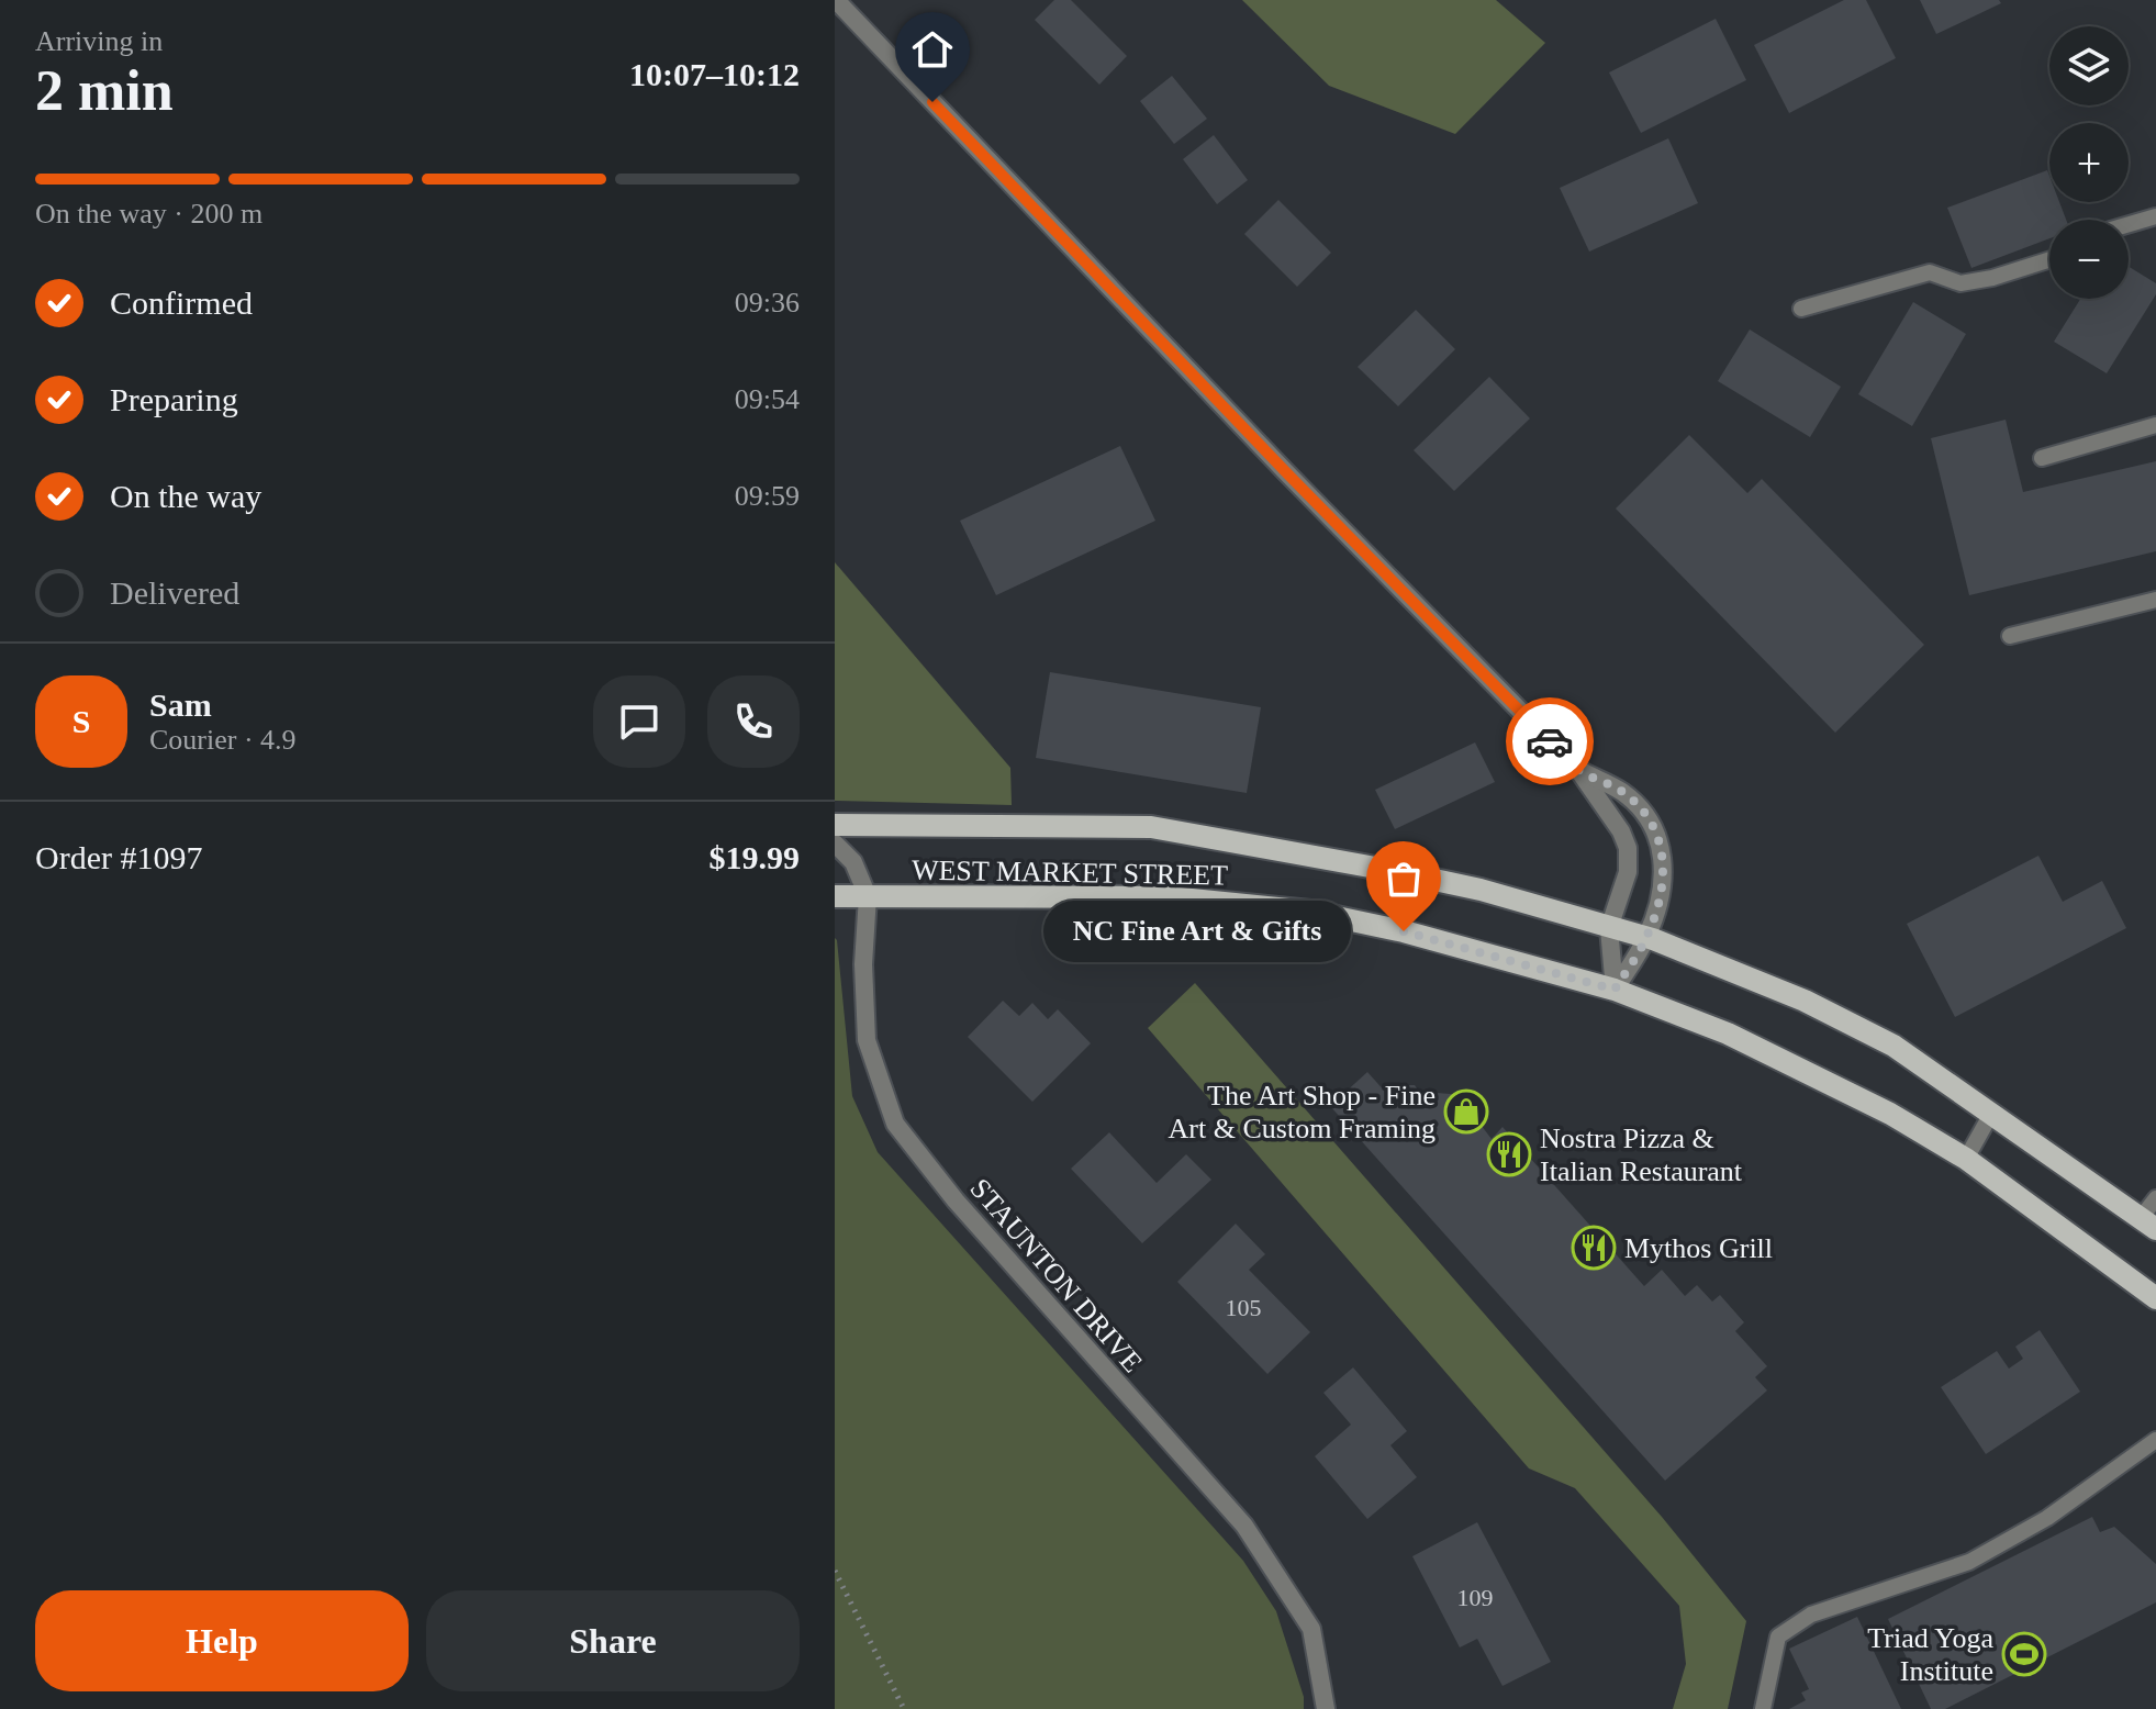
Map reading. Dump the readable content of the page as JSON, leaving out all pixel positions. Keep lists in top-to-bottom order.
{
  "streets": {
    "main road": ["WEST MARKET STREET"],
    "street": ["STAUNTON DRIVE"]
  },
  "crossings": [
    ["WEST MARKET STREET", "STAUNTON DRIVE"]
  ],
  "places": {
    "other": ["NC Fine Art & Gifts"],
    "shop": ["The Art Shop - Fine Art & Custom Framing"],
    "restaurant": ["Nostra Pizza & Italian Restaurant", "Mythos Grill"],
    "sports": ["Triad Yoga Institute"]
  },
  "house_numbers": ["105", "109"],
  "page": {
    "heading": ["2 min", "Arriving in", "10:07–10:12"],
    "panel": [
      "Sam",
      "Courier · 4.9",
      "Order #1097",
      "$19.99"
    ],
    "map_buttons": ["+", "−"],
    "bar": "On the way · 200 m",
    "list": [
      ["Confirmed", "09:36"],
      ["Preparing", "09:54"],
      ["On the way", "09:59"],
      "Delivered"
    ],
    "round": "S",
    "bubble": "NC Fine Art & Gifts",
    "buttons": ["Help", "Share"]
  }
}
